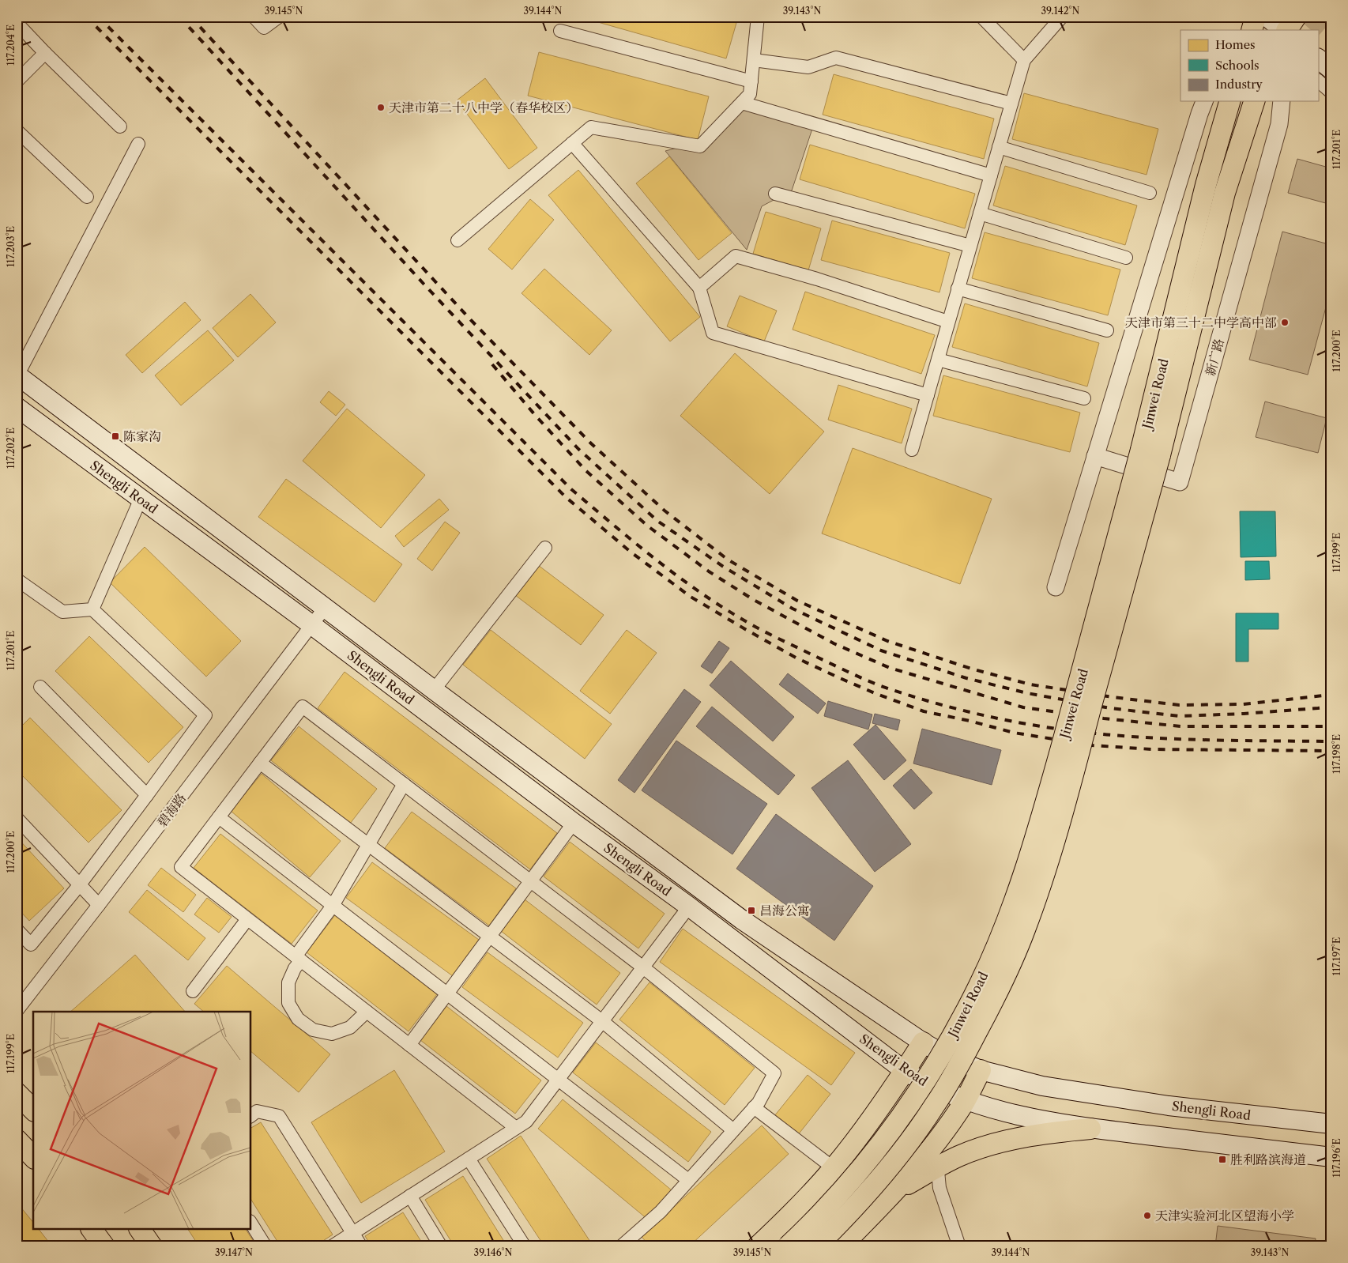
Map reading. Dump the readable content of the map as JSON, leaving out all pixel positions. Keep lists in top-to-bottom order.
{
  "streets": {
    "main road": ["Jinwei Road", "Shengli Road"],
    "street": ["新广路", "碧海路"]
  },
  "crossings": [
    ["Shengli Road", "碧海路"]
  ],
  "places": {
    "other": ["天津市第二十八中学（春华校区）", "天津市第三十二中学高中部", "天津实验河北区望海小学"],
    "transit": ["陈家沟", "昌海公寓", "胜利路滨海道"]
  },
  "legend": ["Homes", "Schools", "Industry"],
  "coordinates": [
    "39.145°N",
    "39.144°N",
    "39.143°N",
    "39.142°N",
    "117.204°E",
    "117.201°E",
    "117.203°E",
    "117.200°E",
    "117.202°E",
    "117.199°E",
    "117.198°E",
    "117.197°E",
    "117.196°E",
    "39.147°N",
    "39.146°N"
  ]
}
